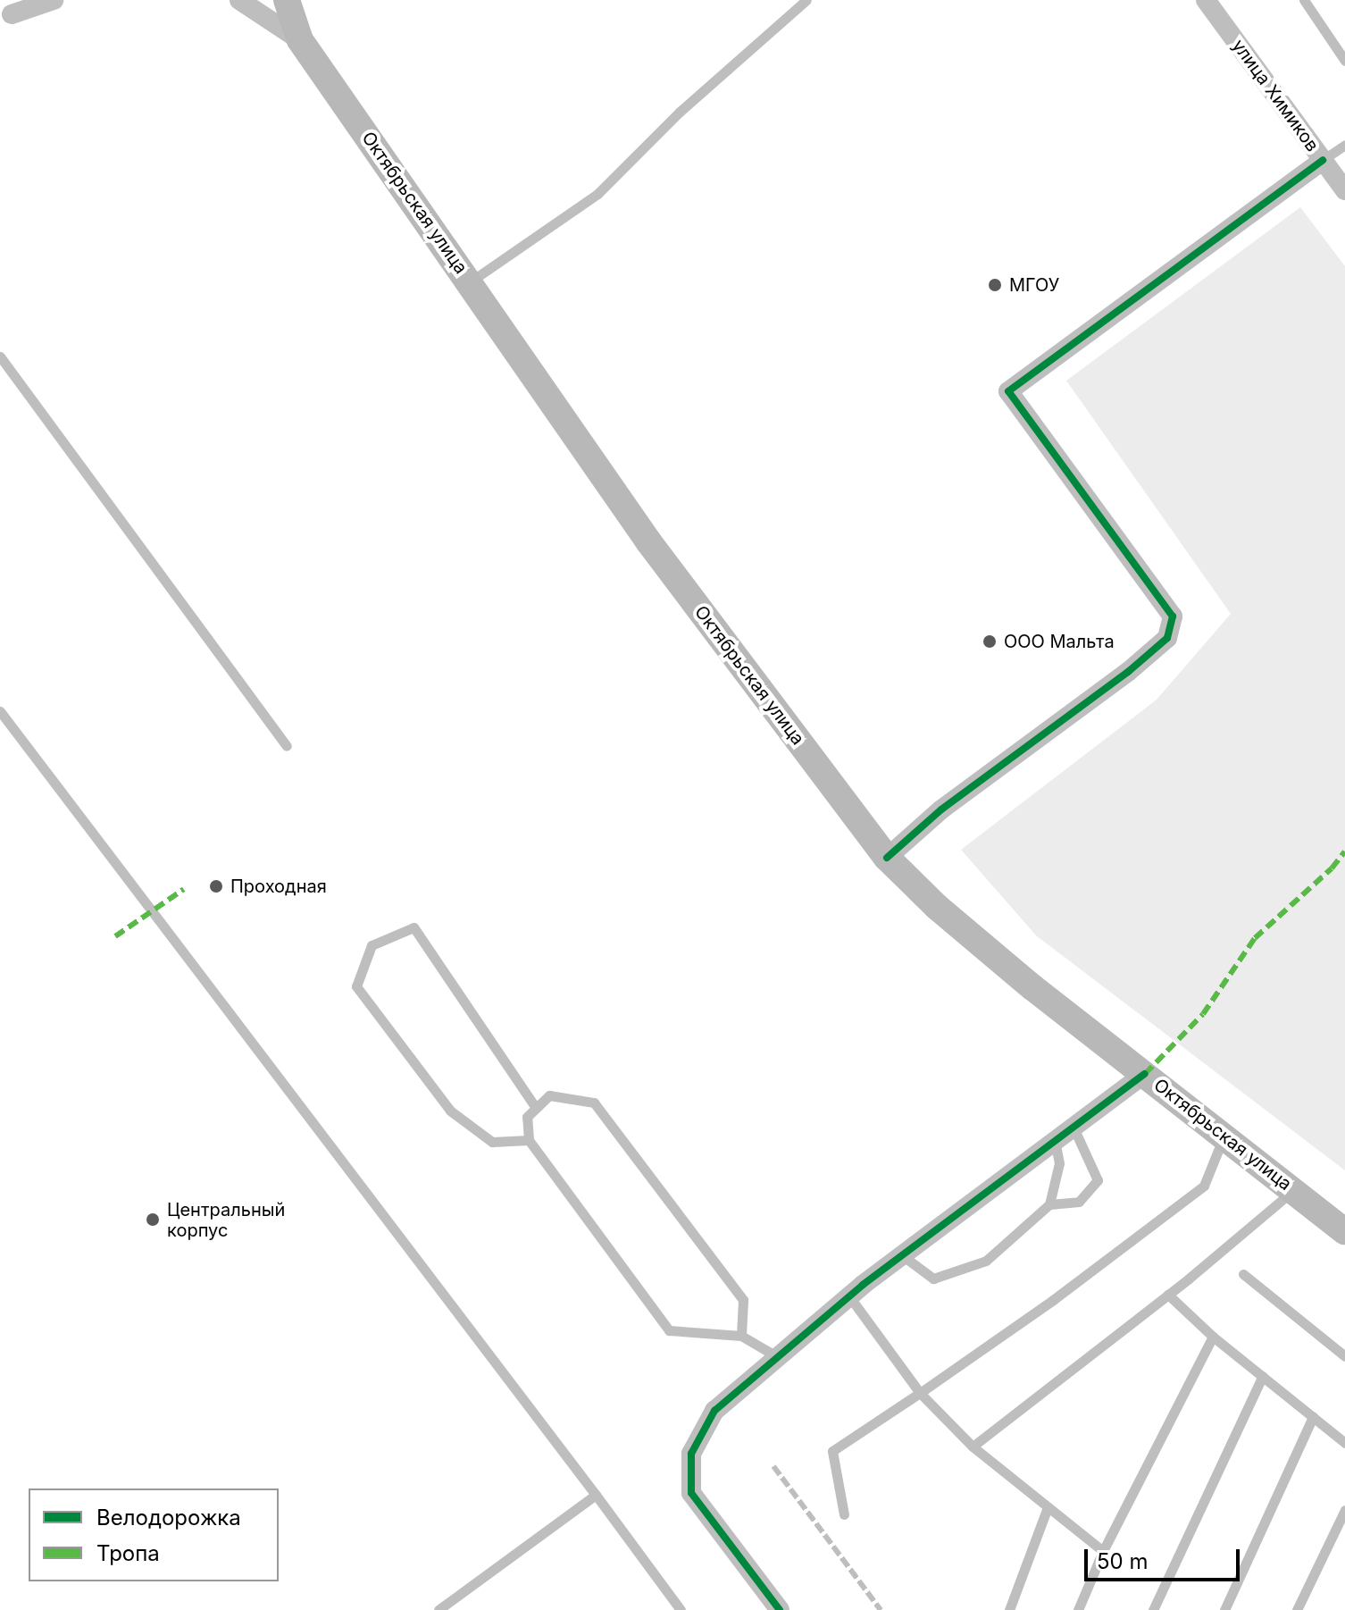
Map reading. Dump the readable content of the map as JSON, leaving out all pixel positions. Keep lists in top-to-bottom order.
{
  "streets": {
    "main road": ["Октябрьская улица"],
    "street": ["улица Химиков"]
  },
  "places": [
    "МГОУ",
    "ООО Мальта",
    "Проходная",
    "Центральный корпус"
  ],
  "legend": ["Велодорожка", "Тропа"],
  "scale_bar": "50 m"
}
